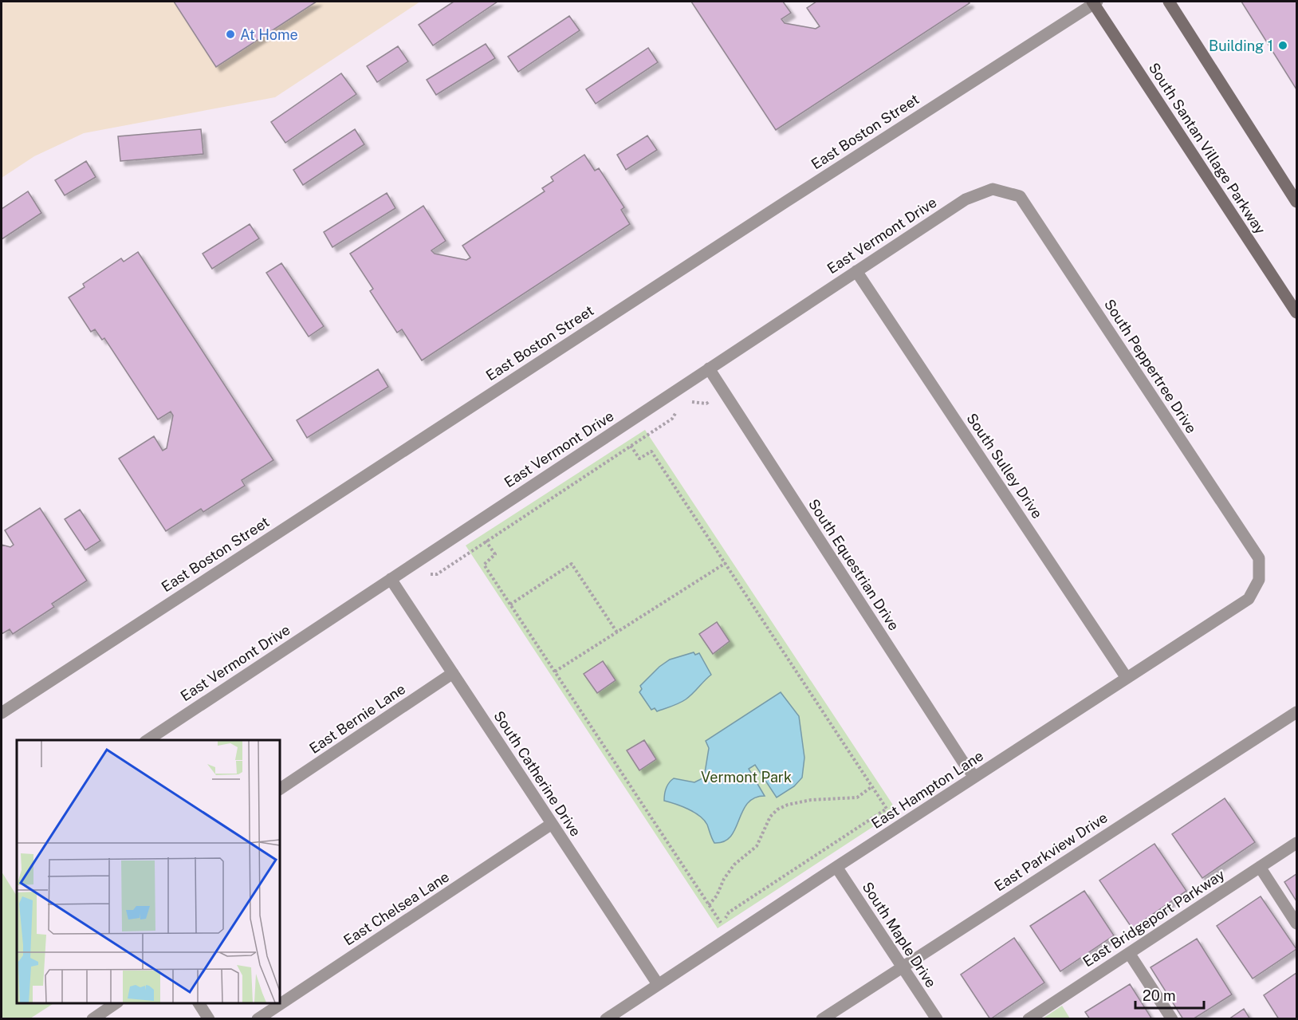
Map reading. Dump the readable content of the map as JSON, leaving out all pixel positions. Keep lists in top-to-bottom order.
{
  "streets": {
    "main road": ["South Santan Village Parkway"],
    "street": [
      "East Boston Street",
      "East Vermont Drive",
      "South Peppertree Drive",
      "South Sulley Drive",
      "South Equestrian Drive",
      "East Bernie Lane",
      "South Catherine Drive",
      "East Hampton Lane",
      "East Parkview Drive",
      "East Chelsea Lane",
      "East Bridgeport Parkway",
      "South Maple Drive"
    ]
  },
  "crossings": [
    ["East Boston Street", "South Santan Village Parkway"],
    ["East Vermont Drive", "South Peppertree Drive"],
    ["East Vermont Drive", "South Sulley Drive"],
    ["East Vermont Drive", "South Equestrian Drive"],
    ["East Vermont Drive", "South Catherine Drive"],
    ["South Peppertree Drive", "East Hampton Lane"],
    ["South Sulley Drive", "East Hampton Lane"],
    ["South Equestrian Drive", "East Hampton Lane"],
    ["East Bernie Lane", "South Catherine Drive"],
    ["South Catherine Drive", "East Hampton Lane"],
    ["South Catherine Drive", "East Chelsea Lane"],
    ["East Hampton Lane", "South Maple Drive"],
    ["East Parkview Drive", "South Maple Drive"]
  ],
  "parks": ["Vermont Park"],
  "places": ["At Home", "Building 1"],
  "scale_bar": "20 m"
}
